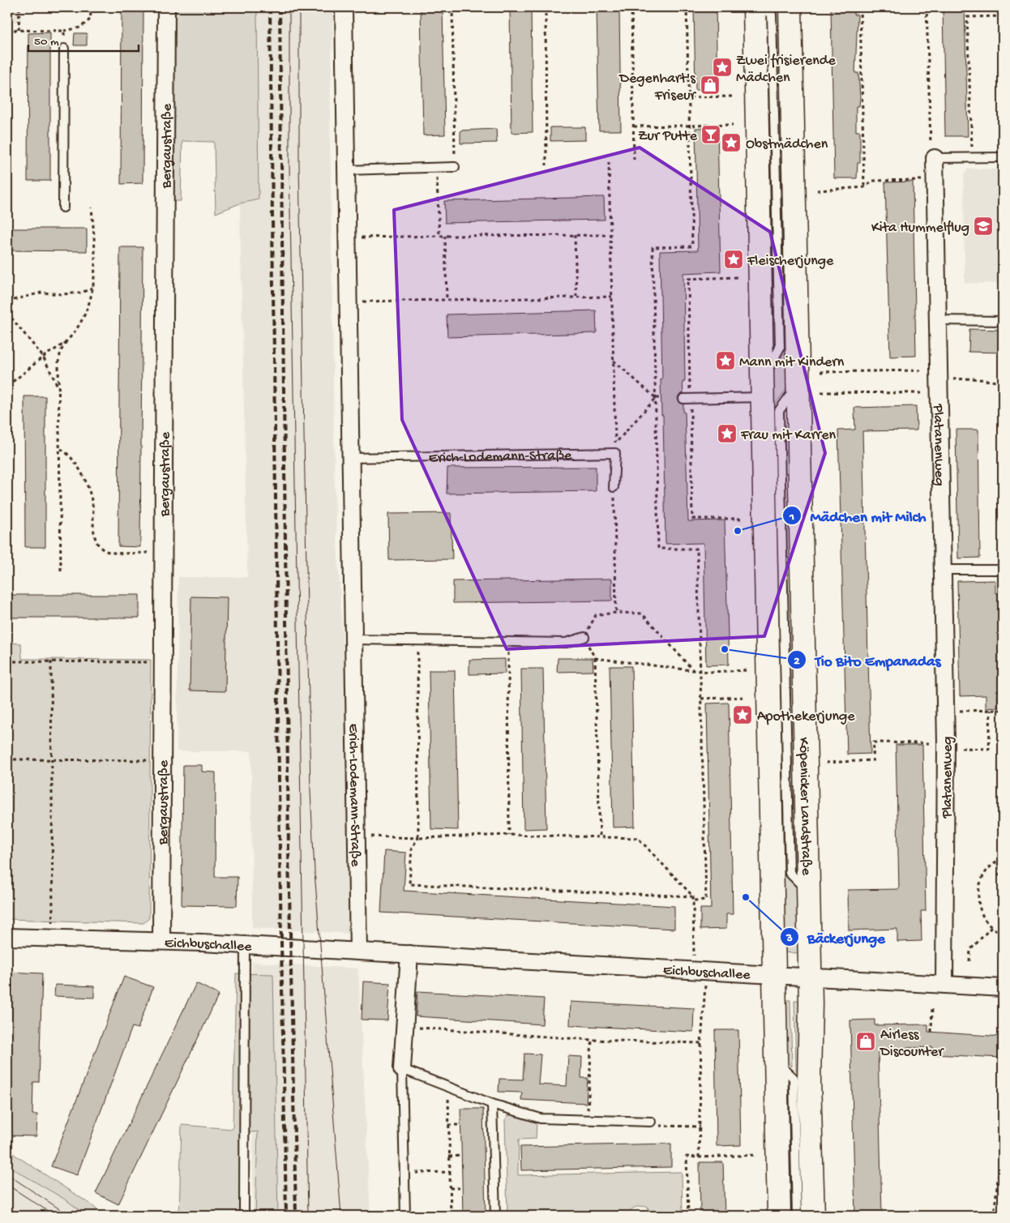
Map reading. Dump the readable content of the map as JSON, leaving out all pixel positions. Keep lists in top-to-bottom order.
{
  "streets": {
    "main road": ["Köpenicker Landstraße"],
    "street": [
      "Bergaustraße",
      "Platanenweg",
      "Erich-Lodemann-Straße",
      "Eichbuschallee"
    ]
  },
  "crossings": [
    ["Bergaustraße", "Eichbuschallee"],
    ["Platanenweg", "Eichbuschallee"],
    ["Erich-Lodemann-Straße", "Eichbuschallee"],
    ["Köpenicker Landstraße", "Eichbuschallee"]
  ],
  "places": {
    "place": [
      "Zwei frisierende Mädchen",
      "Obstmädchen",
      "Fleischerjunge",
      "Mann mit Kindern",
      "Frau mit Karren",
      "Apothekerjunge"
    ],
    "shop": ["Degenhart's Friseur", "Airless Discounter"],
    "bar": ["Zur Putte"],
    "school or university": ["Kita Hummelflug"],
    "other": ["Mädchen mit Milch", "Tio Bito Empanadas", "Bäckerjunge"]
  },
  "scale_bar": "50 m"
}
